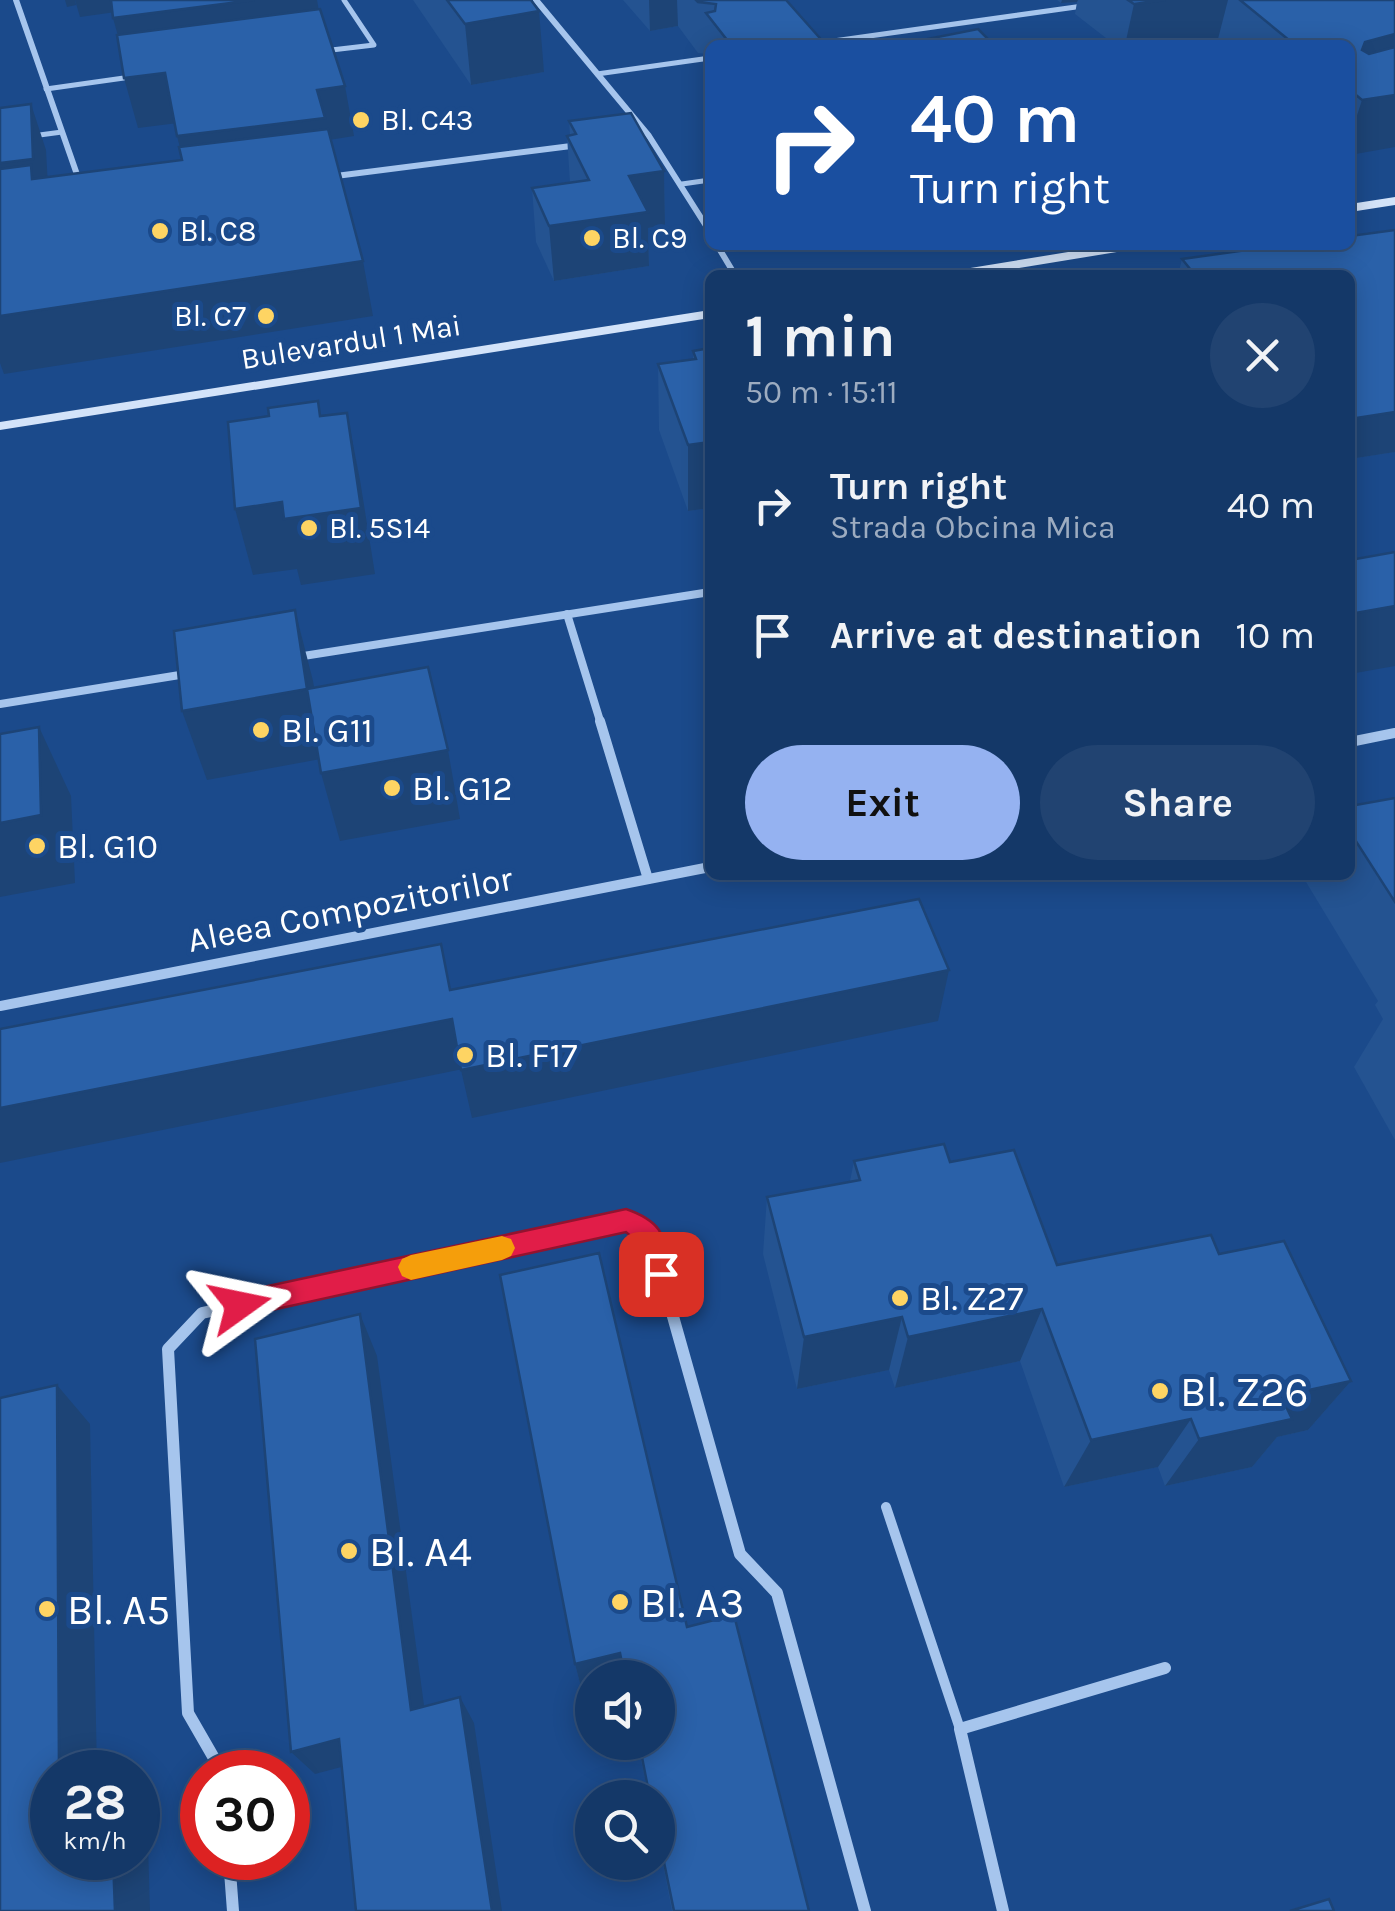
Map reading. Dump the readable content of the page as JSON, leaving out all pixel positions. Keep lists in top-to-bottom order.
{
  "streets": {
    "main road": ["Bulevardul 1 Mai"],
    "street": ["Aleea Compozitorilor"]
  },
  "places": [
    "Bl. C43",
    "Bl. C8",
    "Bl. C9",
    "Bl. C7",
    "Bl. 5S14",
    "Bl. G11",
    "Bl. G12",
    "Bl. G10",
    "Bl. F17",
    "Bl. Z27",
    "Bl. Z26",
    "Bl. A4",
    "Bl. A3",
    "Bl. A5"
  ],
  "page": {
    "turn": ["40 m", "Turn right"],
    "heading": ["1 min", "50 m · 15:11"],
    "list": [
      {
        "name": "Turn right",
        "note": "Strada Obcina Mica",
        "value": "40 m"
      },
      {
        "name": "Arrive at destination",
        "value": "10 m"
      }
    ],
    "buttons": ["Exit", "Share"],
    "speed": "28 km/h",
    "limit": "30"
  }
}
